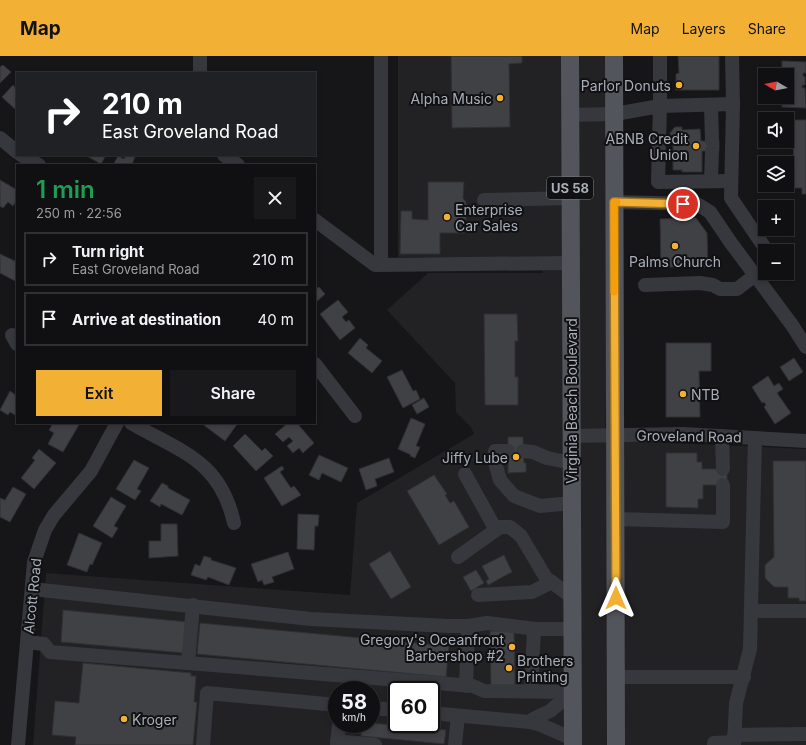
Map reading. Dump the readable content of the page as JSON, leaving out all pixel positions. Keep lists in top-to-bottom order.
{
  "streets": {
    "main road": ["US 58", "Virginia Beach Boulevard"],
    "street": ["Groveland Road", "Alcott Road"]
  },
  "crossings": [
    ["Virginia Beach Boulevard", "Groveland Road"]
  ],
  "places": [
    "Parlor Donuts",
    "Alpha Music",
    "ABNB Credit Union",
    "Enterprise Car Sales",
    "Palms Church",
    "NTB",
    "Jiffy Lube",
    "Gregory's Oceanfront Barbershop #2",
    "Brothers Printing",
    "Kroger"
  ],
  "north": "left",
  "page": {
    "header": "Map",
    "nav": ["Map", "Layers", "Share"],
    "map_buttons": ["+", "−"],
    "turn": ["210 m", "East Groveland Road"],
    "heading": ["1 min", "250 m · 22:56"],
    "list": [
      {
        "name": "Turn right",
        "note": "East Groveland Road",
        "value": "210 m"
      },
      {
        "name": "Arrive at destination",
        "value": "40 m"
      }
    ],
    "buttons": ["Exit", "Share"],
    "speed": "58 km/h",
    "limit": "60"
  }
}
